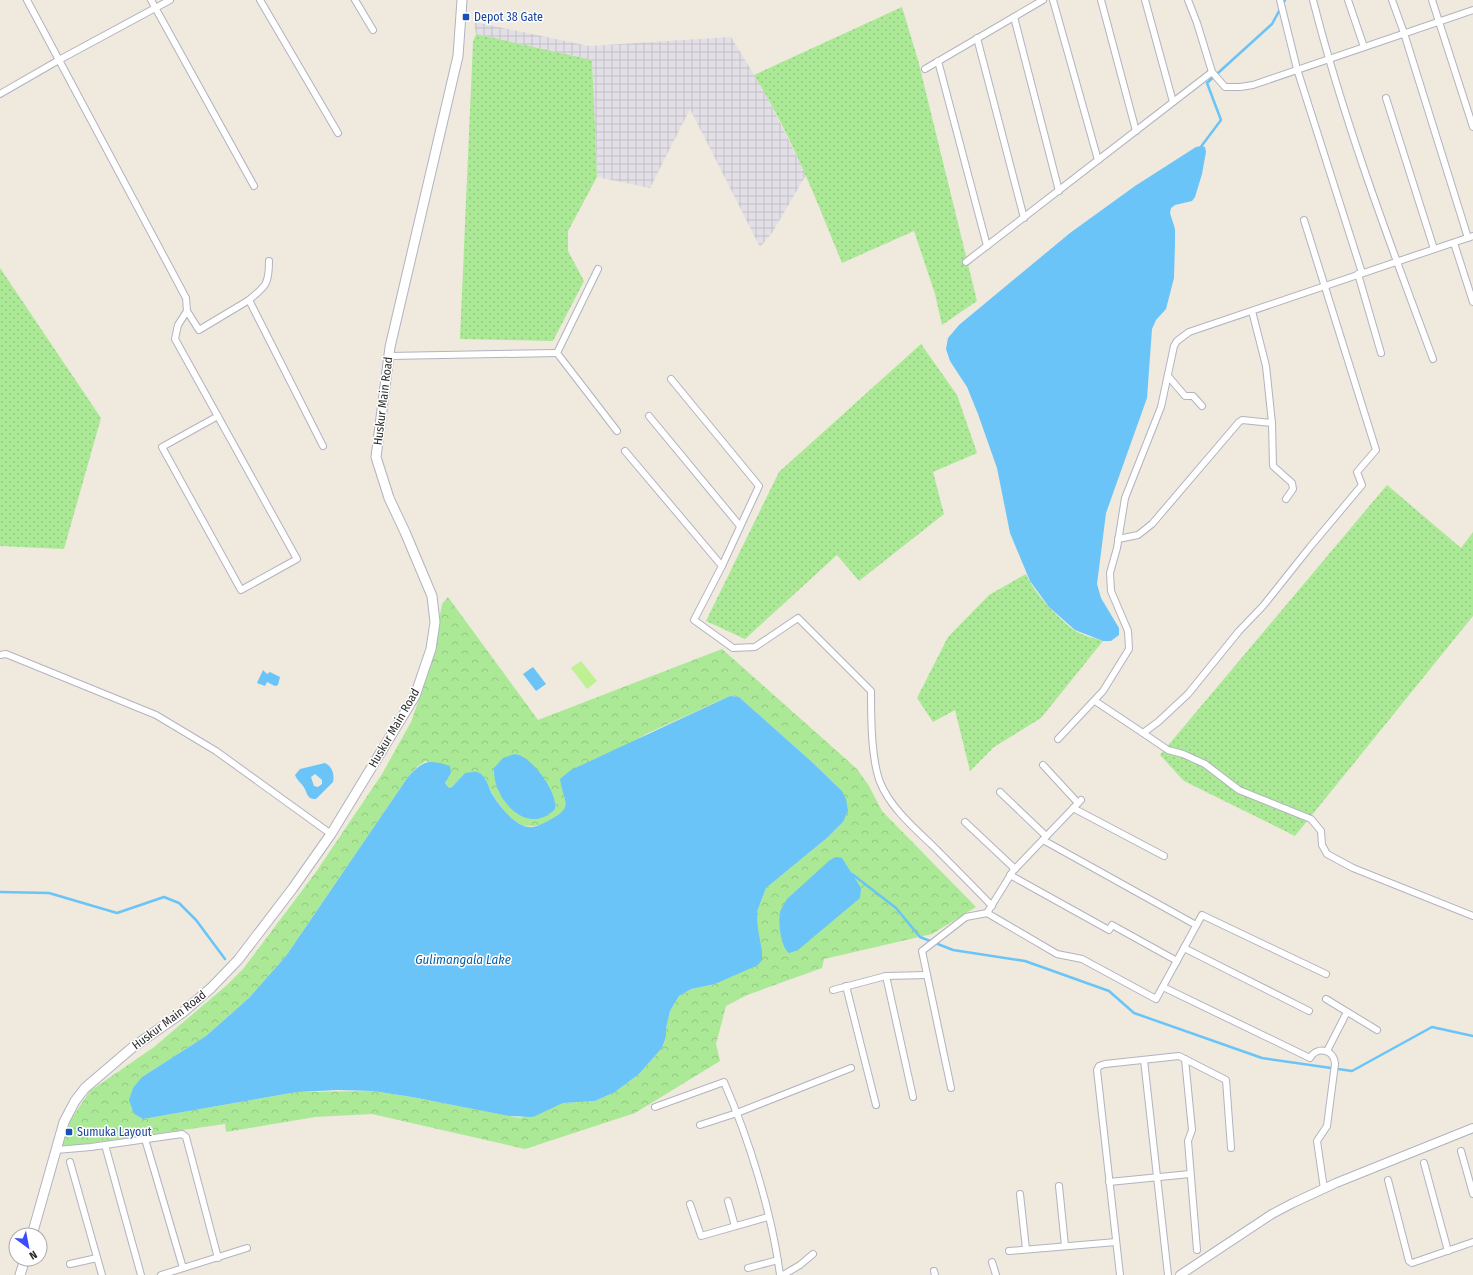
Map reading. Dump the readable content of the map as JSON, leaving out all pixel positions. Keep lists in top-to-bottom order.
{
  "streets": {
    "main road": ["Huskur Main Road"]
  },
  "water": ["Gulimangala Lake"],
  "places": {
    "transit": ["Depot 38 Gate", "Sumuka Layout"]
  },
  "north": "bottom right"
}
